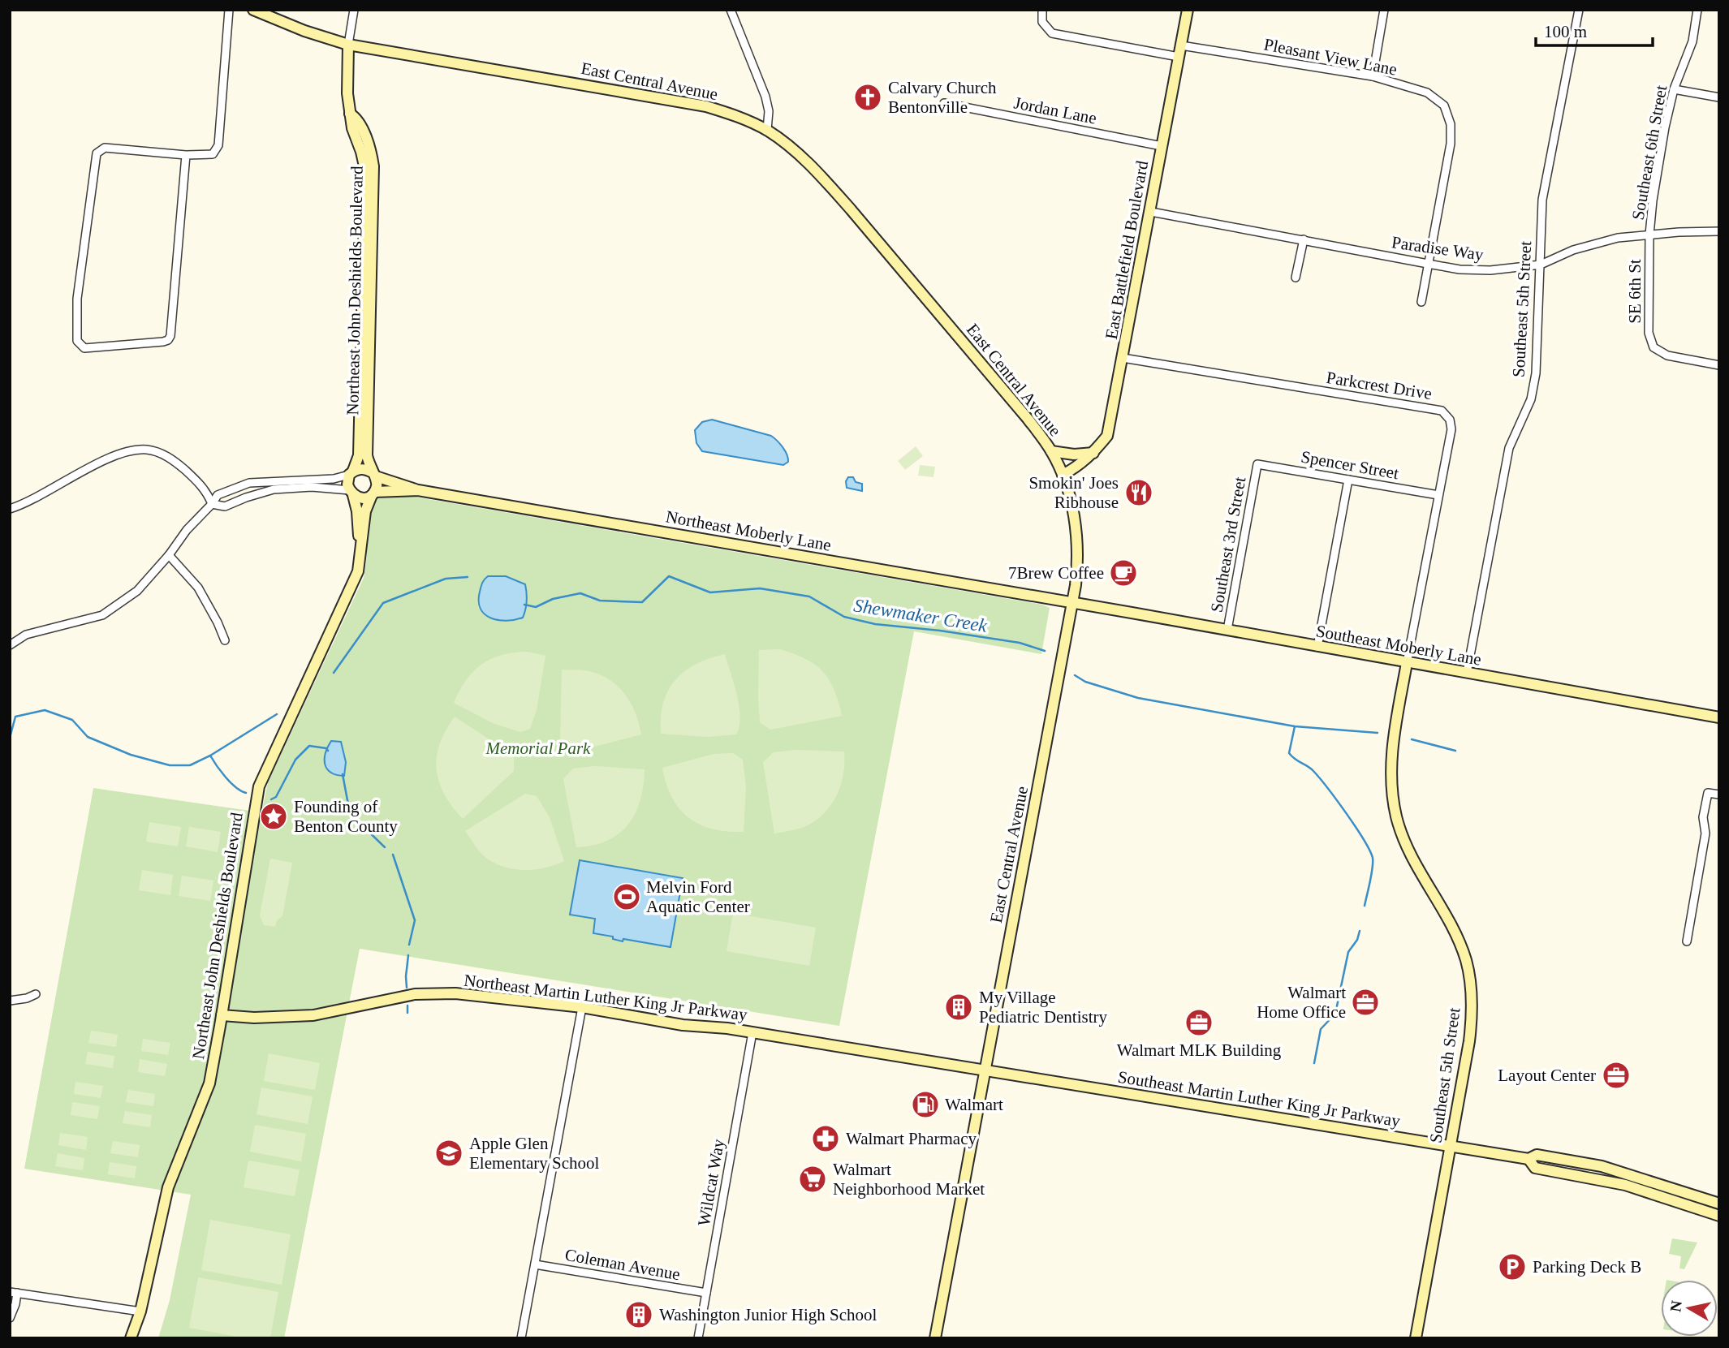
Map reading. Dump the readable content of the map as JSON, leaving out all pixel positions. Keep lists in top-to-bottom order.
{
  "streets": {
    "street": [
      "Pleasant View Lane",
      "East Central Avenue",
      "Jordan Lane",
      "Southeast 6th Street",
      "Paradise Way",
      "East Battlefield Boulevard",
      "Northeast John Deshields Boulevard",
      "SE 6th St",
      "Southeast 5th Street",
      "Parkcrest Drive",
      "Spencer Street",
      "Northeast Moberly Lane",
      "Southeast 3rd Street",
      "Southeast Moberly Lane",
      "Northeast Martin Luther King Jr Parkway",
      "Southeast Martin Luther King Jr Parkway",
      "Wildcat Way",
      "Coleman Avenue"
    ]
  },
  "crossings": [
    ["Pleasant View Lane", "Paradise Way"],
    ["Pleasant View Lane", "East Battlefield Boulevard"],
    ["East Central Avenue", "East Battlefield Boulevard"],
    ["East Central Avenue", "Northeast John Deshields Boulevard"],
    ["East Central Avenue", "Northeast Moberly Lane"],
    ["East Central Avenue", "Southeast Moberly Lane"],
    ["East Central Avenue", "Northeast Martin Luther King Jr Parkway"],
    ["East Central Avenue", "Southeast Martin Luther King Jr Parkway"],
    ["Jordan Lane", "East Battlefield Boulevard"],
    ["Southeast 6th Street", "Paradise Way"],
    ["Southeast 6th Street", "SE 6th St"],
    ["Paradise Way", "East Battlefield Boulevard"],
    ["Paradise Way", "SE 6th St"],
    ["Paradise Way", "Southeast 5th Street"],
    ["East Battlefield Boulevard", "Parkcrest Drive"],
    ["Northeast John Deshields Boulevard", "Northeast Moberly Lane"],
    ["Northeast John Deshields Boulevard", "Northeast Martin Luther King Jr Parkway"],
    ["Southeast 5th Street", "Parkcrest Drive"],
    ["Southeast 5th Street", "Southeast Moberly Lane"],
    ["Southeast 5th Street", "Southeast Martin Luther King Jr Parkway"],
    ["Parkcrest Drive", "Spencer Street"],
    ["Parkcrest Drive", "Southeast Moberly Lane"],
    ["Spencer Street", "Southeast 3rd Street"],
    ["Northeast Moberly Lane", "Southeast Moberly Lane"],
    ["Southeast 3rd Street", "Southeast Moberly Lane"],
    ["Northeast Martin Luther King Jr Parkway", "Southeast Martin Luther King Jr Parkway"],
    ["Northeast Martin Luther King Jr Parkway", "Wildcat Way"],
    ["Wildcat Way", "Coleman Avenue"]
  ],
  "water": ["Shewmaker Creek"],
  "parks": ["Memorial Park"],
  "places": {
    "church": ["Calvary Church Bentonville"],
    "restaurant": ["Smokin' Joes Ribhouse"],
    "cafe": ["7Brew Coffee"],
    "place": ["Founding of Benton County"],
    "sports": ["Melvin Ford Aquatic Center"],
    "office": ["Walmart Home Office", "Walmart MLK Building", "Layout Center"],
    "building": ["My Village Pediatric Dentistry", "Washington Junior High School"],
    "fuel station": ["Walmart"],
    "pharmacy": ["Walmart Pharmacy"],
    "school or university": ["Apple Glen Elementary School"],
    "supermarket": ["Walmart Neighborhood Market"],
    "parking": ["Parking Deck B"]
  },
  "scale_bar": "100 m",
  "north": "left"
}
